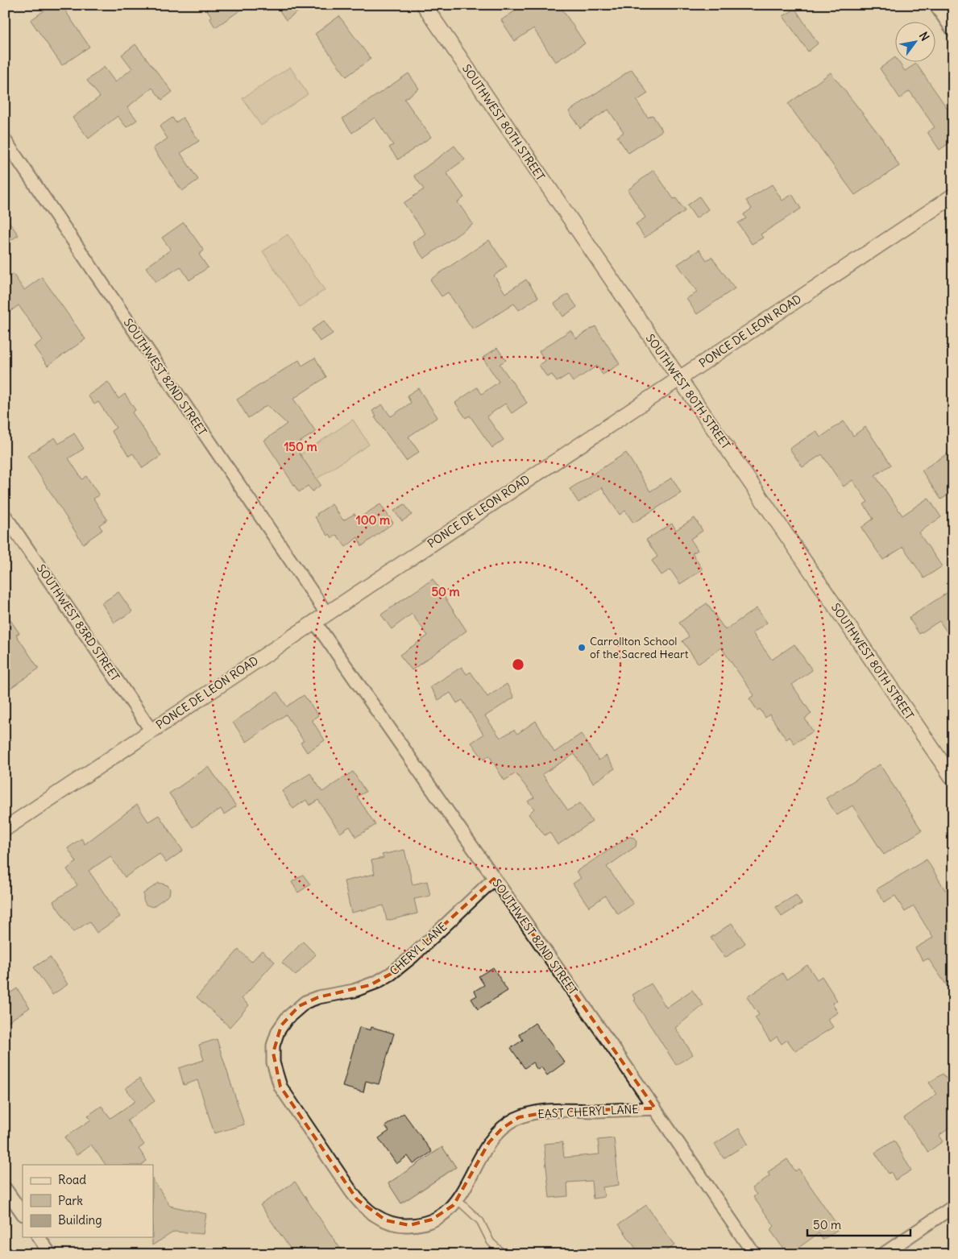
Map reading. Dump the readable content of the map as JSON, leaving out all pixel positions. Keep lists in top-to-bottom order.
{
  "streets": {
    "street": [
      "SOUTHWEST 80TH STREET",
      "PONCE DE LEON ROAD",
      "SOUTHWEST 82ND STREET",
      "SOUTHWEST 83RD STREET",
      "CHERYL LANE",
      "EAST CHERYL LANE"
    ]
  },
  "crossings": [
    ["SOUTHWEST 80TH STREET", "PONCE DE LEON ROAD"],
    ["PONCE DE LEON ROAD", "SOUTHWEST 82ND STREET"],
    ["PONCE DE LEON ROAD", "SOUTHWEST 83RD STREET"],
    ["SOUTHWEST 82ND STREET", "CHERYL LANE"],
    ["SOUTHWEST 82ND STREET", "EAST CHERYL LANE"],
    ["CHERYL LANE", "EAST CHERYL LANE"]
  ],
  "places": ["Carrollton School of the Sacred Heart"],
  "legend": ["Road", "Park", "Building"],
  "scale_bar": "50 m",
  "north": "top right",
  "rings": ["150 m", "100 m", "50 m"]
}
